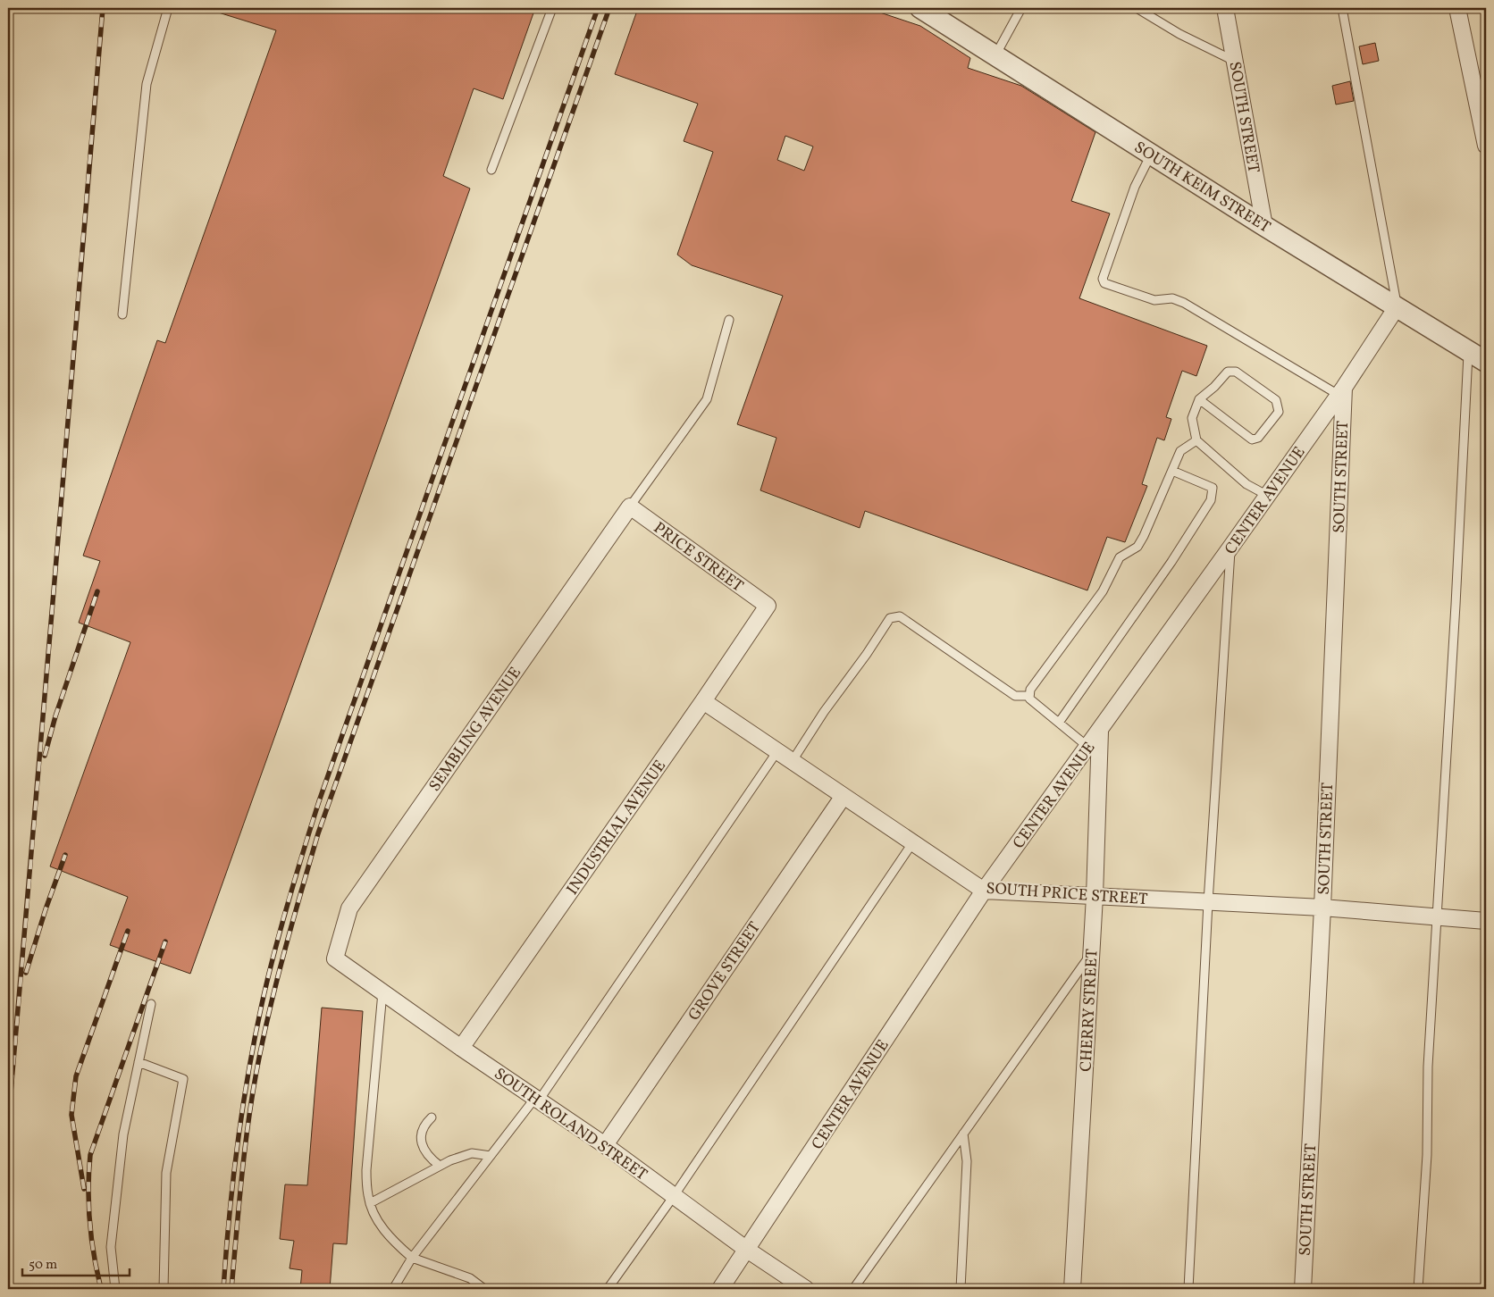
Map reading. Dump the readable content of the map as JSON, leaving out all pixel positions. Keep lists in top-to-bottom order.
{
  "streets": {
    "street": [
      "SOUTH STREET",
      "SOUTH KEIM STREET",
      "CENTER AVENUE",
      "PRICE STREET",
      "SEMBLING AVENUE",
      "INDUSTRIAL AVENUE",
      "SOUTH PRICE STREET",
      "GROVE STREET",
      "CHERRY STREET",
      "SOUTH ROLAND STREET"
    ]
  },
  "crossings": [
    ["SOUTH STREET", "SOUTH KEIM STREET"],
    ["SOUTH STREET", "CENTER AVENUE"],
    ["SOUTH STREET", "SOUTH PRICE STREET"],
    ["SOUTH KEIM STREET", "CENTER AVENUE"],
    ["CENTER AVENUE", "SOUTH PRICE STREET"],
    ["CENTER AVENUE", "CHERRY STREET"],
    ["CENTER AVENUE", "SOUTH ROLAND STREET"],
    ["PRICE STREET", "SEMBLING AVENUE"],
    ["PRICE STREET", "INDUSTRIAL AVENUE"],
    ["SEMBLING AVENUE", "SOUTH ROLAND STREET"],
    ["INDUSTRIAL AVENUE", "SOUTH PRICE STREET"],
    ["INDUSTRIAL AVENUE", "SOUTH ROLAND STREET"],
    ["SOUTH PRICE STREET", "GROVE STREET"],
    ["SOUTH PRICE STREET", "CHERRY STREET"],
    ["GROVE STREET", "SOUTH ROLAND STREET"]
  ],
  "scale_bar": "50 m"
}
